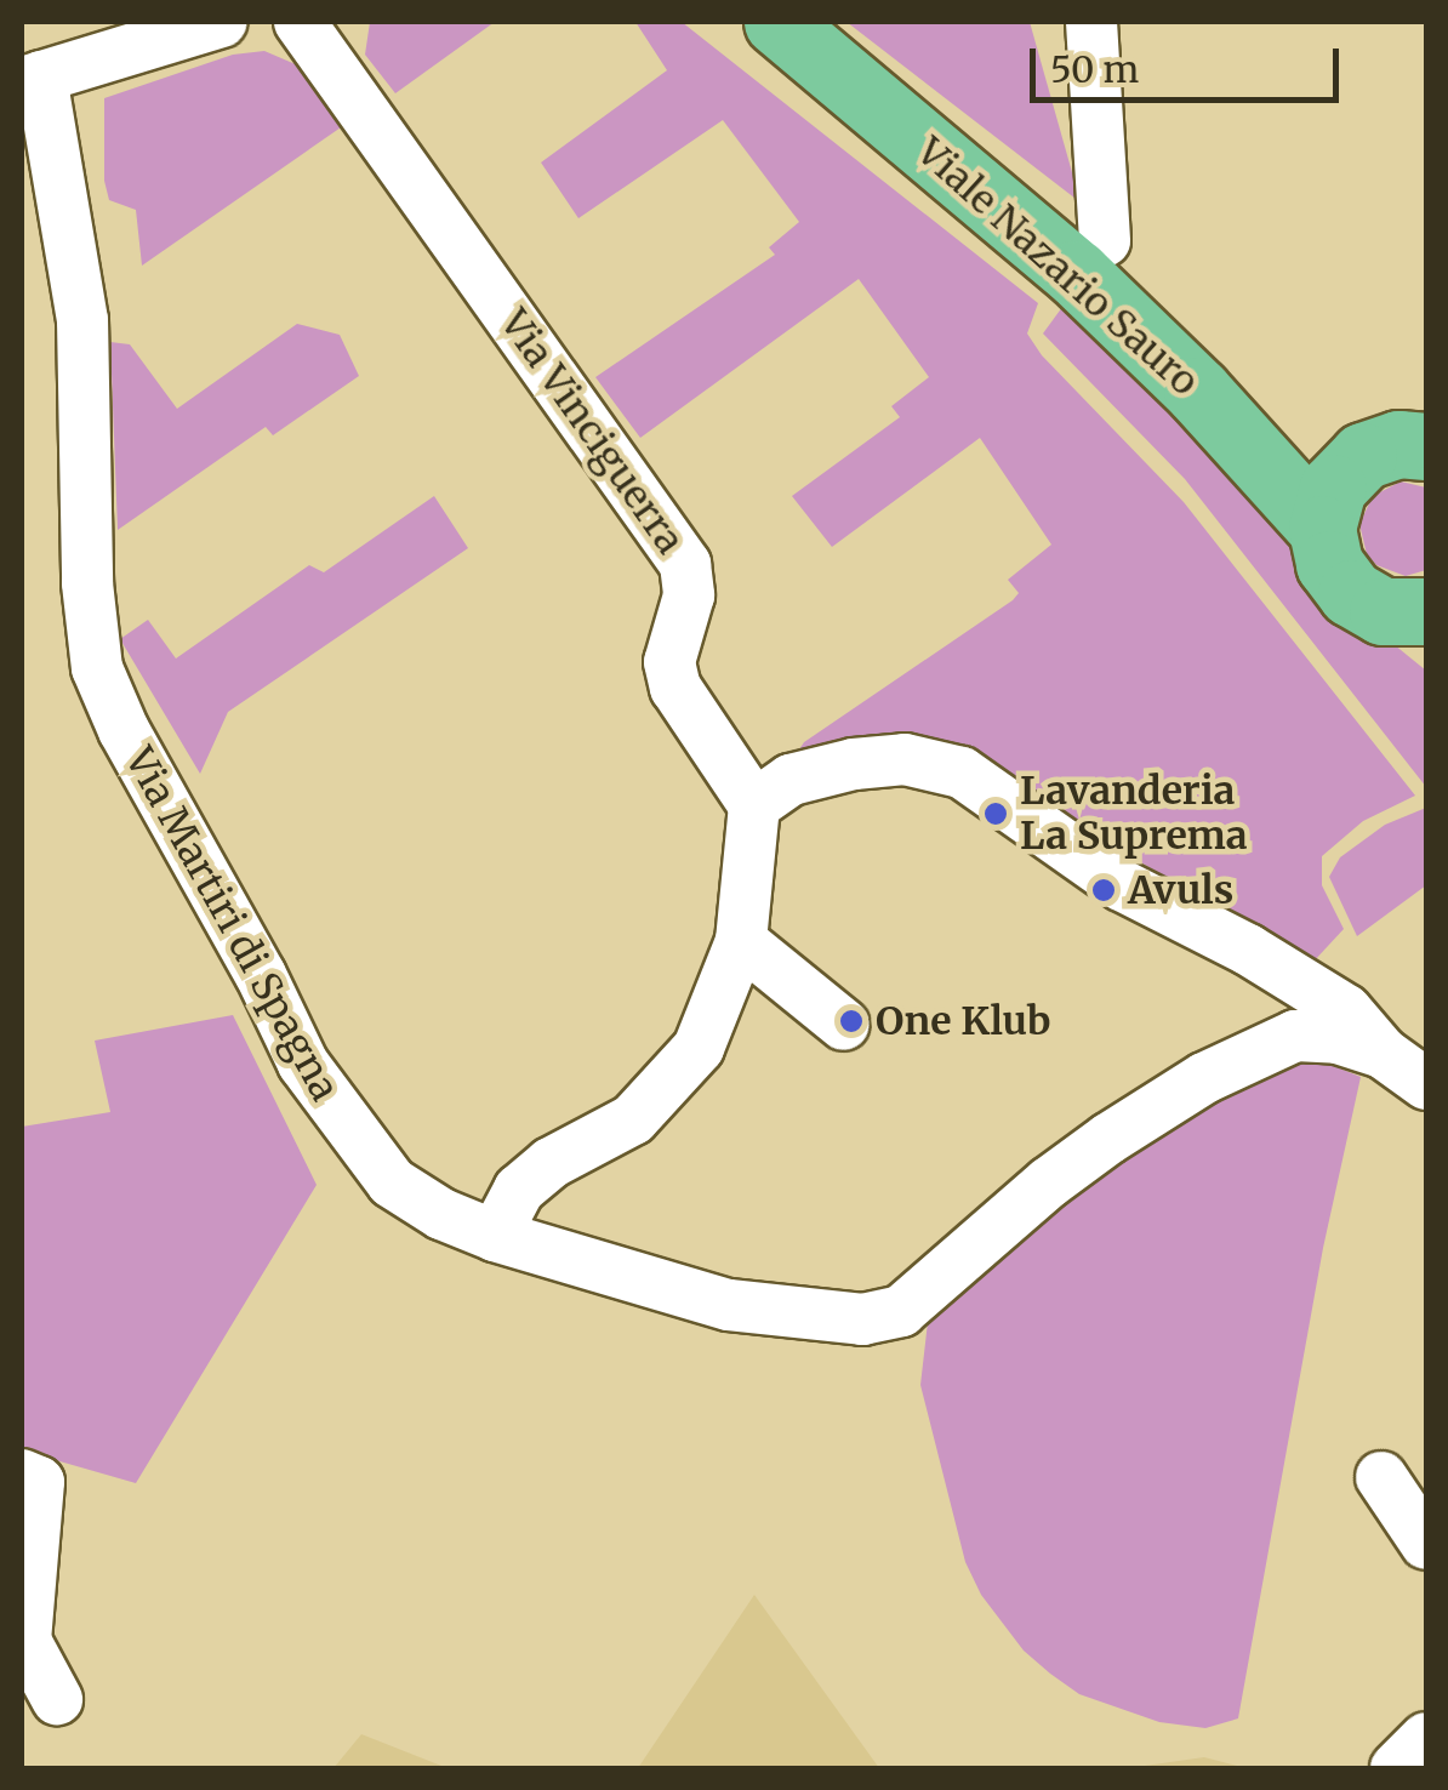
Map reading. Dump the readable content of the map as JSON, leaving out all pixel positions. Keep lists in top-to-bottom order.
{
  "streets": {
    "main road": ["Viale Nazario Sauro"],
    "street": ["Via Vinciguerra", "Via Martiri di Spagna"]
  },
  "places": ["Lavanderia La Suprema", "Avuls", "One Klub"],
  "scale_bar": "50 m"
}
